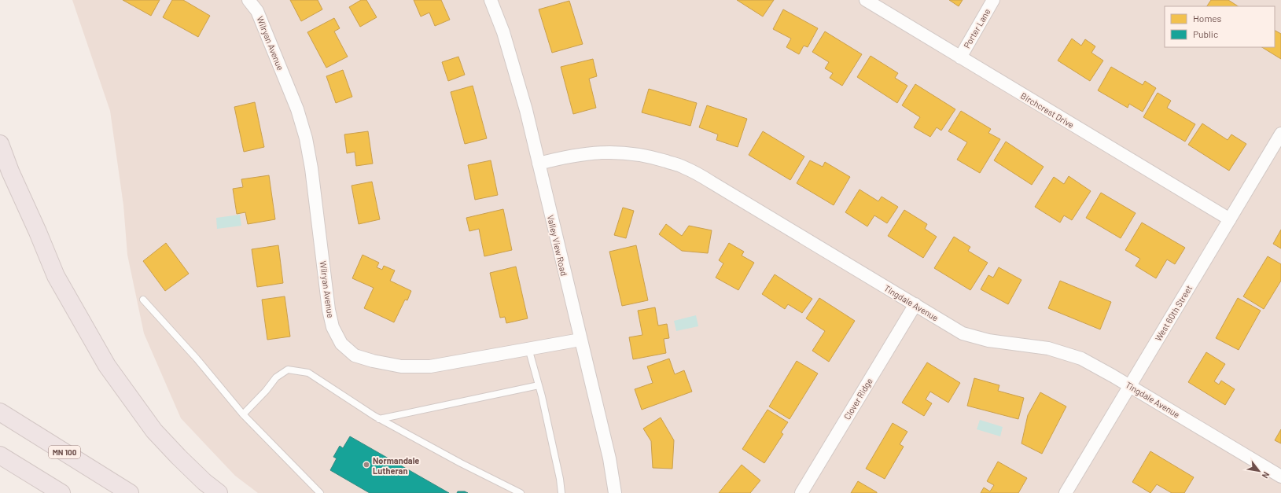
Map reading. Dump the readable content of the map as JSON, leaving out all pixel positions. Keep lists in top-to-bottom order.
{
  "streets": {
    "highway": ["MN 100"],
    "street": [
      "Porter Lane",
      "Wilryan Avenue",
      "Birchcrest Drive",
      "Valley View Road",
      "Tingdale Avenue",
      "West 60th Street",
      "Clover Ridge"
    ]
  },
  "crossings": [
    ["Porter Lane", "Birchcrest Drive"],
    ["Wilryan Avenue", "Valley View Road"],
    ["Birchcrest Drive", "West 60th Street"],
    ["Valley View Road", "Tingdale Avenue"],
    ["Tingdale Avenue", "West 60th Street"],
    ["Tingdale Avenue", "Clover Ridge"]
  ],
  "places": ["Normandale Lutheran"],
  "legend": ["Homes", "Public"],
  "north": "bottom right"
}
